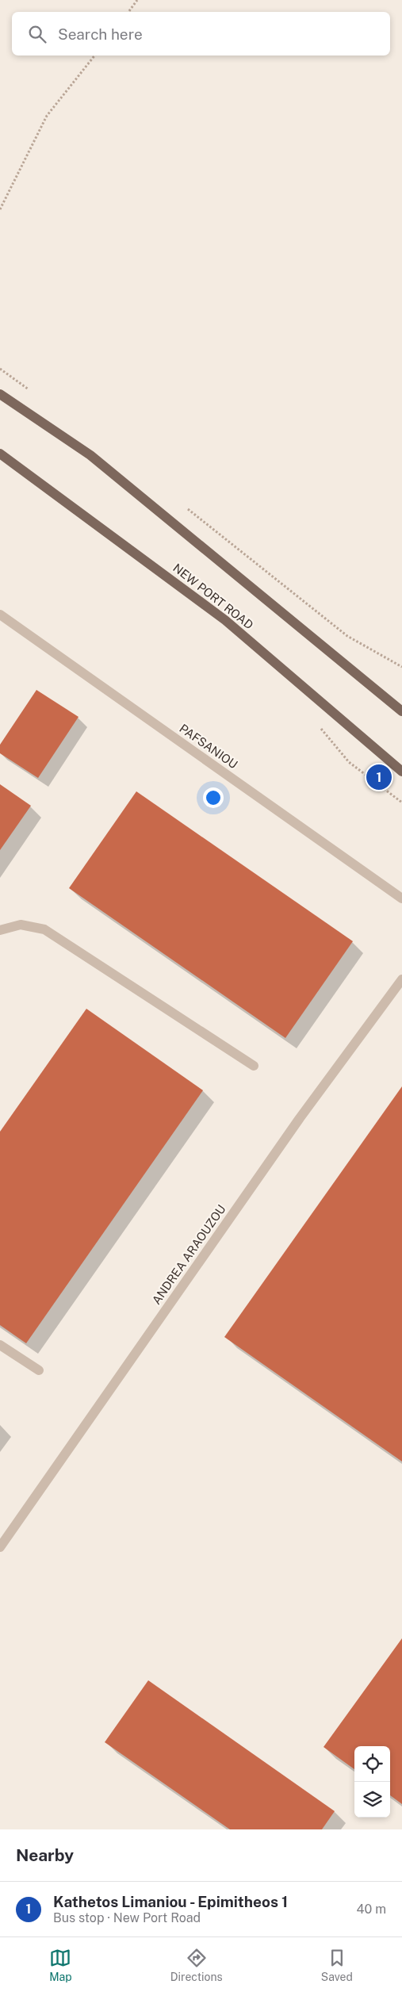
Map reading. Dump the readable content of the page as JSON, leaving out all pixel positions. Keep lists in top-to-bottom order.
{
  "streets": {
    "main road": ["NEW PORT ROAD"],
    "street": ["PAFSANIOU", "ANDREA ARAOUZOU"]
  },
  "page": {
    "search": "Search here",
    "pins": "1",
    "heading": "Nearby",
    "list": [
      {
        "mark": "1",
        "name": "Kathetos Limaniou - Epimitheos 1",
        "note": "Bus stop · New Port Road",
        "value": "40 m"
      }
    ],
    "nav": ["Map", "Directions", "Saved"]
  }
}
